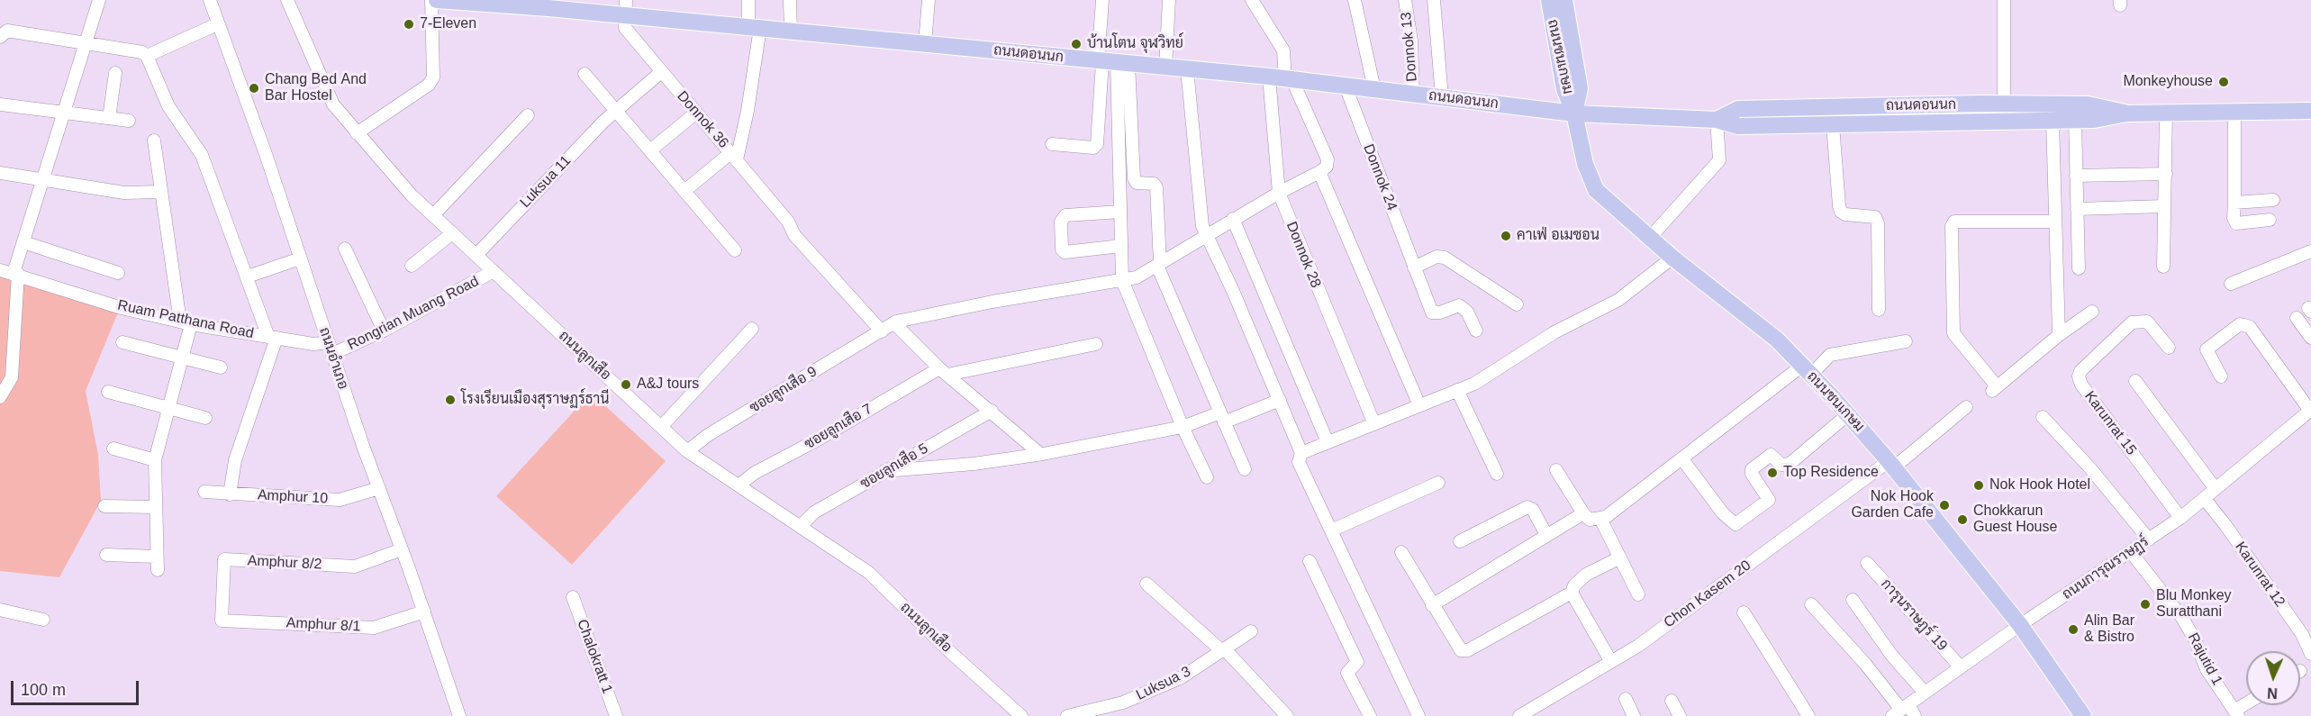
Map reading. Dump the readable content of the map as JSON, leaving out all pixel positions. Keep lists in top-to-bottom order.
{
  "streets": {
    "main road": ["ถนนดอนนก", "ถนนชนเกษม"],
    "street": [
      "Donnok 13",
      "Donnok 36",
      "Donnok 24",
      "Luksua 11",
      "Donnok 28",
      "Rongrian Muang Road",
      "Ruam Patthana Road",
      "ถนนลูกเสือ",
      "ถนนอำเภอ",
      "ซอยลูกเสือ 9",
      "Karunrat 15",
      "ซอยลูกเสือ 7",
      "ซอยลูกเสือ 5",
      "Amphur 10",
      "Amphur 8/2",
      "ถนนการุณราษฏร์",
      "Karunrat 12",
      "Chon Kasem 20",
      "การุนราษฏร์ 19",
      "Amphur 8/1",
      "Chalokratt 1",
      "Rajutid 1",
      "Luksua 3"
    ]
  },
  "crossings": [
    ["Donnok 13", "ถนนดอนนก"],
    ["ถนนดอนนก", "ถนนชนเกษม"],
    ["ถนนดอนนก", "Donnok 36"],
    ["ถนนดอนนก", "Donnok 24"],
    ["ถนนดอนนก", "Donnok 28"],
    ["ถนนชนเกษม", "ถนนการุณราษฏร์"],
    ["ถนนชนเกษม", "Chon Kasem 20"],
    ["Donnok 36", "Luksua 11"],
    ["Donnok 36", "ซอยลูกเสือ 9"],
    ["Luksua 11", "ถนนลูกเสือ"],
    ["Rongrian Muang Road", "Ruam Patthana Road"],
    ["Rongrian Muang Road", "ถนนลูกเสือ"],
    ["Rongrian Muang Road", "ถนนอำเภอ"],
    ["Ruam Patthana Road", "ถนนอำเภอ"],
    ["ถนนลูกเสือ", "ซอยลูกเสือ 9"],
    ["ถนนลูกเสือ", "ซอยลูกเสือ 7"],
    ["ถนนลูกเสือ", "ซอยลูกเสือ 5"],
    ["ถนนอำเภอ", "Amphur 10"],
    ["ถนนอำเภอ", "Amphur 8/2"],
    ["ถนนอำเภอ", "Amphur 8/1"],
    ["Karunrat 15", "ถนนการุณราษฏร์"],
    ["Amphur 8/2", "Amphur 8/1"],
    ["ถนนการุณราษฏร์", "Karunrat 12"],
    ["ถนนการุณราษฏร์", "การุนราษฏร์ 19"],
    ["ถนนการุณราษฏร์", "Rajutid 1"]
  ],
  "places": [
    "7-Eleven",
    "บ้านโตน จุฬวิทย์",
    "Monkeyhouse",
    "Chang Bed And Bar Hostel",
    "คาเฟ่ อเมซอน",
    "A&J tours",
    "โรงเรียนเมืองสุราษฏร์ธานี",
    "Top Residence",
    "Nok Hook Hotel",
    "Nok Hook Garden Cafe",
    "Chokkarun Guest House",
    "Blu Monkey Suratthani",
    "Alin Bar & Bistro"
  ],
  "scale_bar": "100 m",
  "north": "bottom"
}
